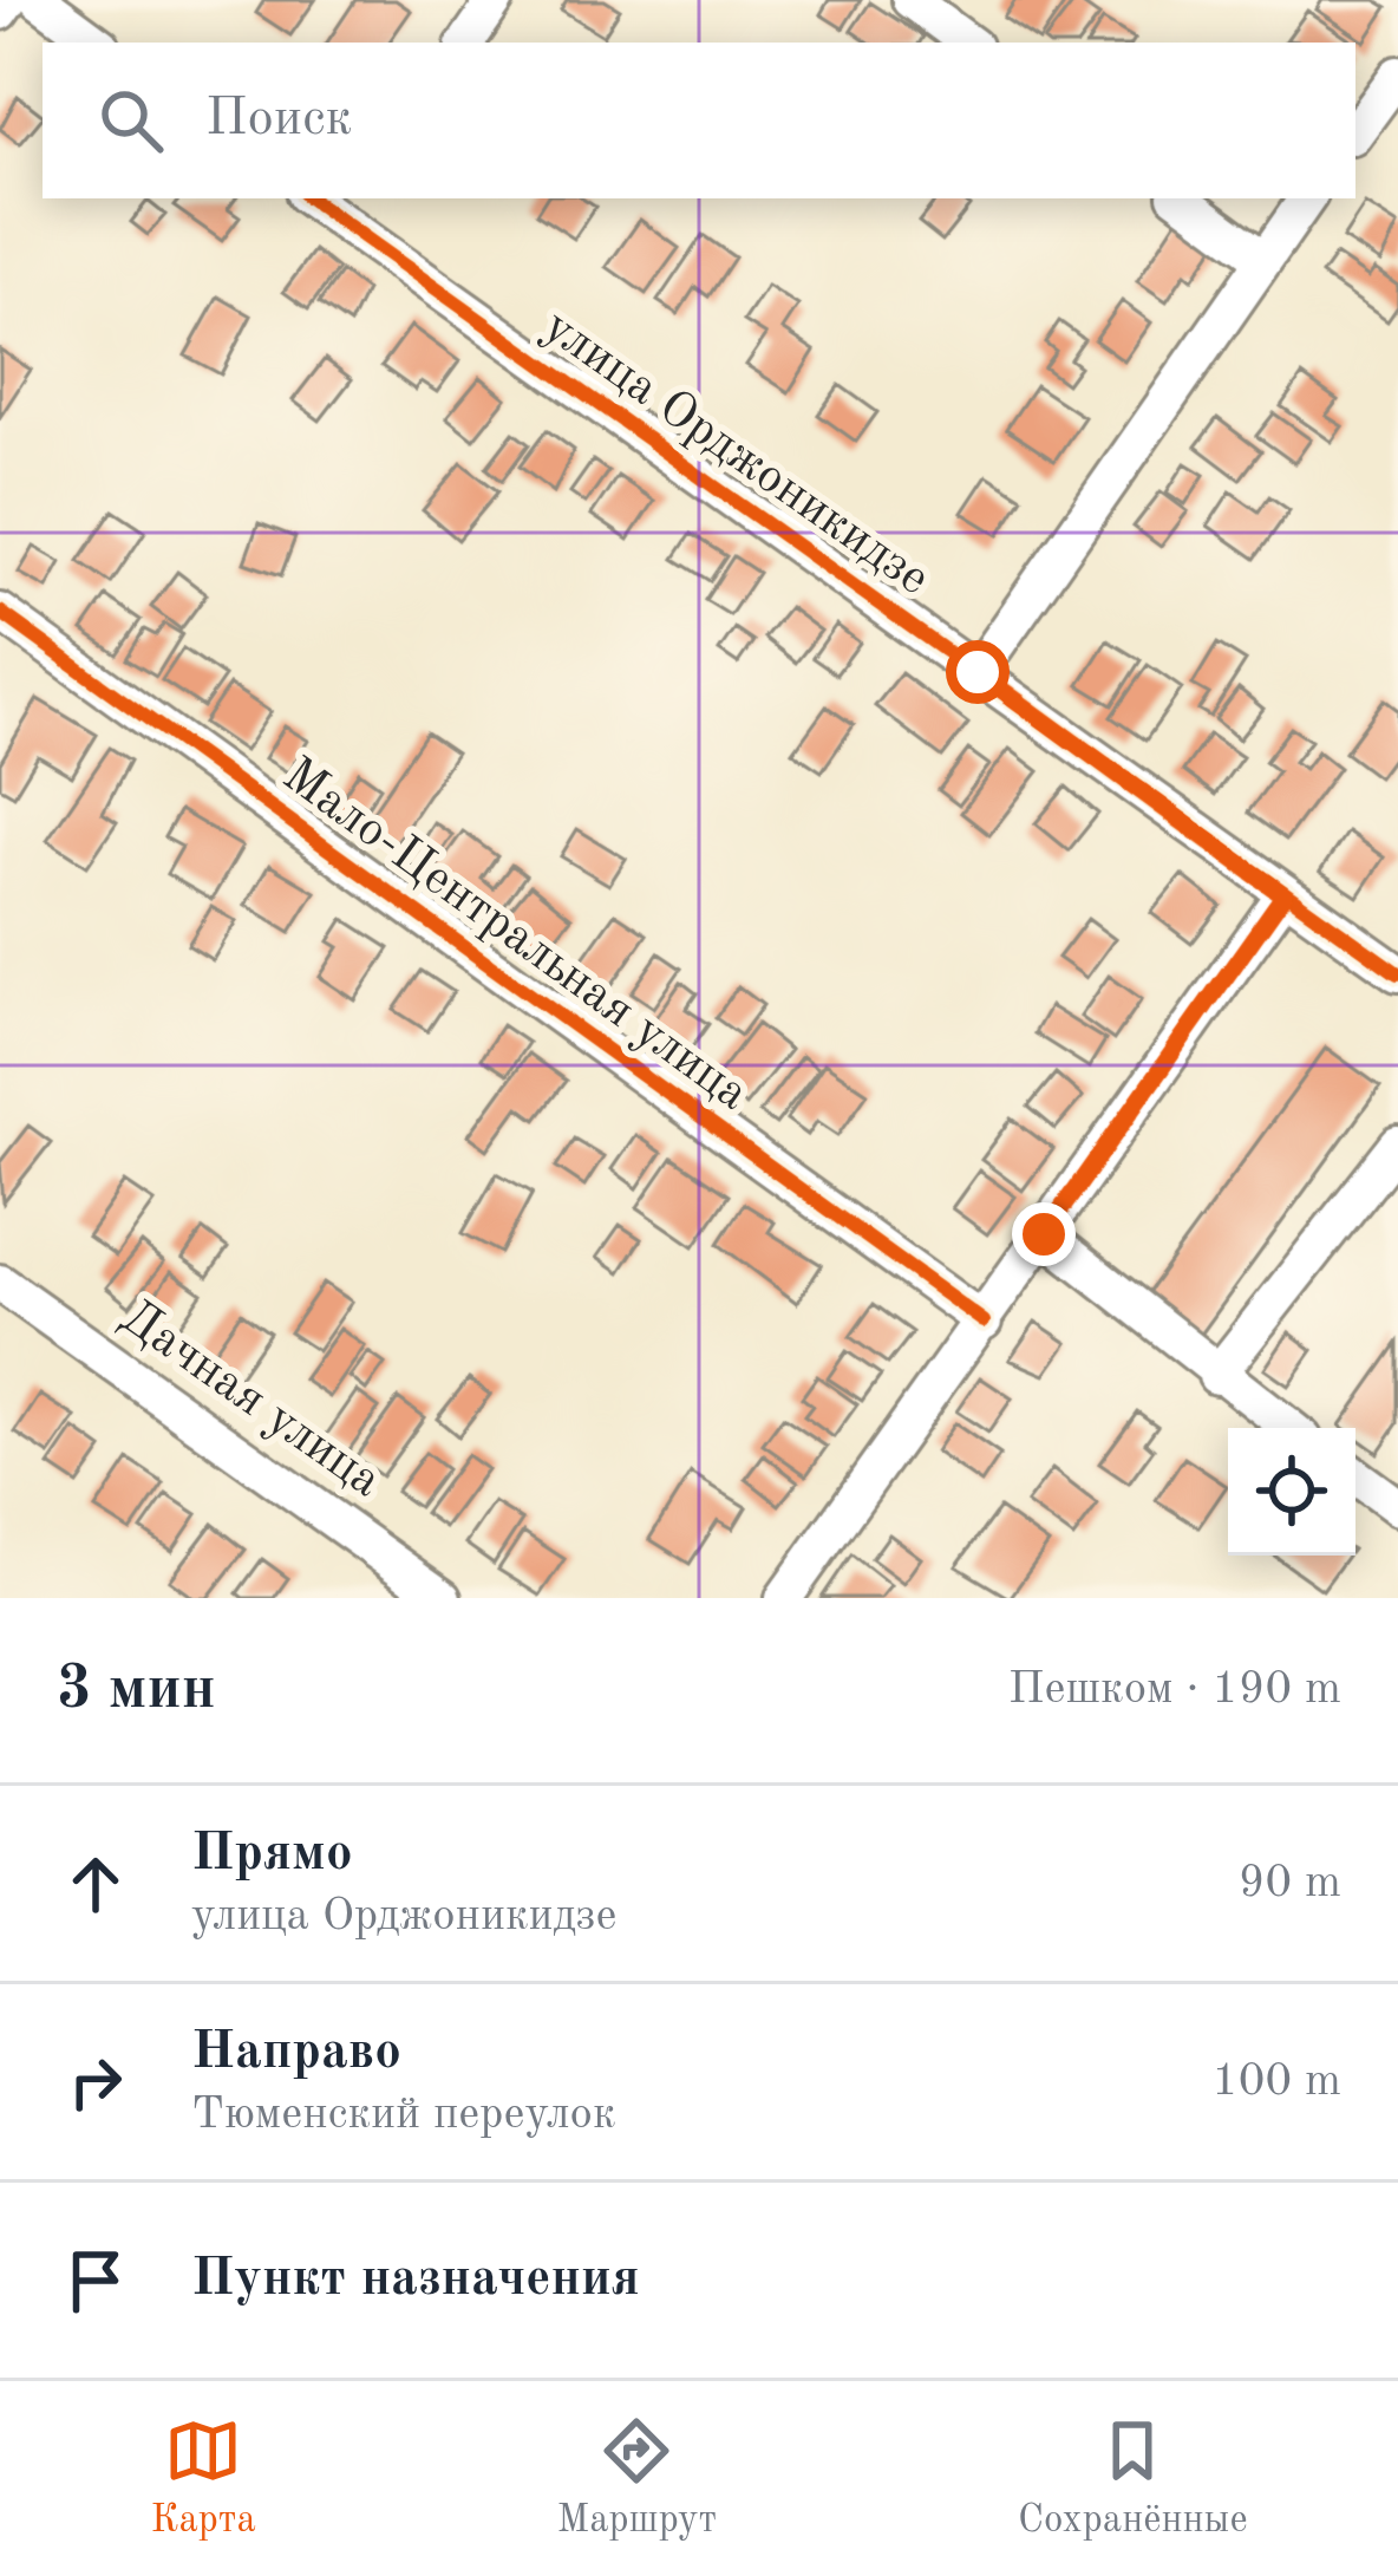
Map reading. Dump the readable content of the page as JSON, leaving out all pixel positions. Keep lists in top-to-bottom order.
{
  "streets": {
    "street": ["улица Орджоникидзе", "Мало-Центральная улица", "Дачная улица"]
  },
  "page": {
    "search": "Поиск",
    "heading": ["3 мин", "Пешком · 190 m"],
    "list": [
      ["Прямо", "улица Орджоникидзе", "90 m"],
      ["Направо", "Тюменский переулок", "100 m"],
      "Пункт назначения"
    ],
    "nav": ["Карта", "Маршрут", "Сохранённые"]
  }
}
